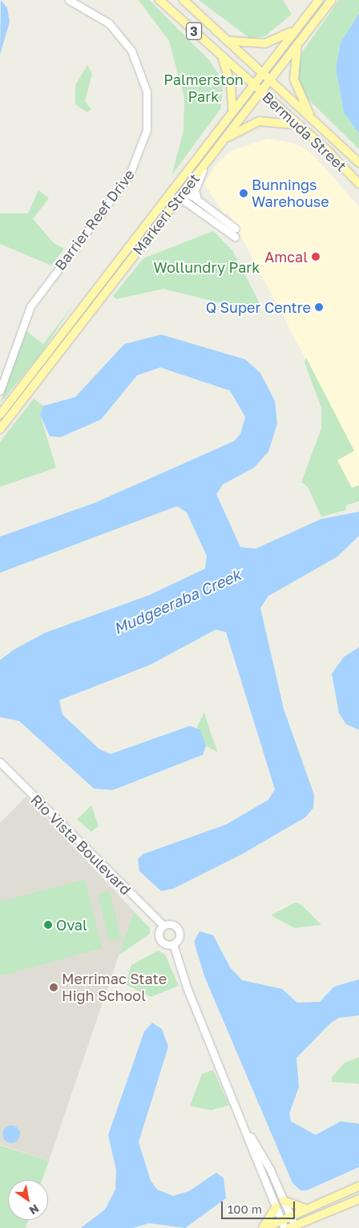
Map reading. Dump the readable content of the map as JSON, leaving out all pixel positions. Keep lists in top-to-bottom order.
{
  "streets": {
    "main road": ["3", "Bermuda Street", "Markeri Street"],
    "street": ["Barrier Reef Drive", "Rio Vista Boulevard"]
  },
  "crossings": [
    ["Bermuda Street", "Markeri Street"]
  ],
  "water": ["Mudgeeraba Creek"],
  "parks": ["Palmerston Park", "Wollundry Park"],
  "places": [
    "Bunnings Warehouse",
    "Amcal",
    "Q Super Centre",
    "Oval",
    "Merrimac State High School"
  ],
  "scale_bar": "100 m",
  "north": "bottom right"
}
